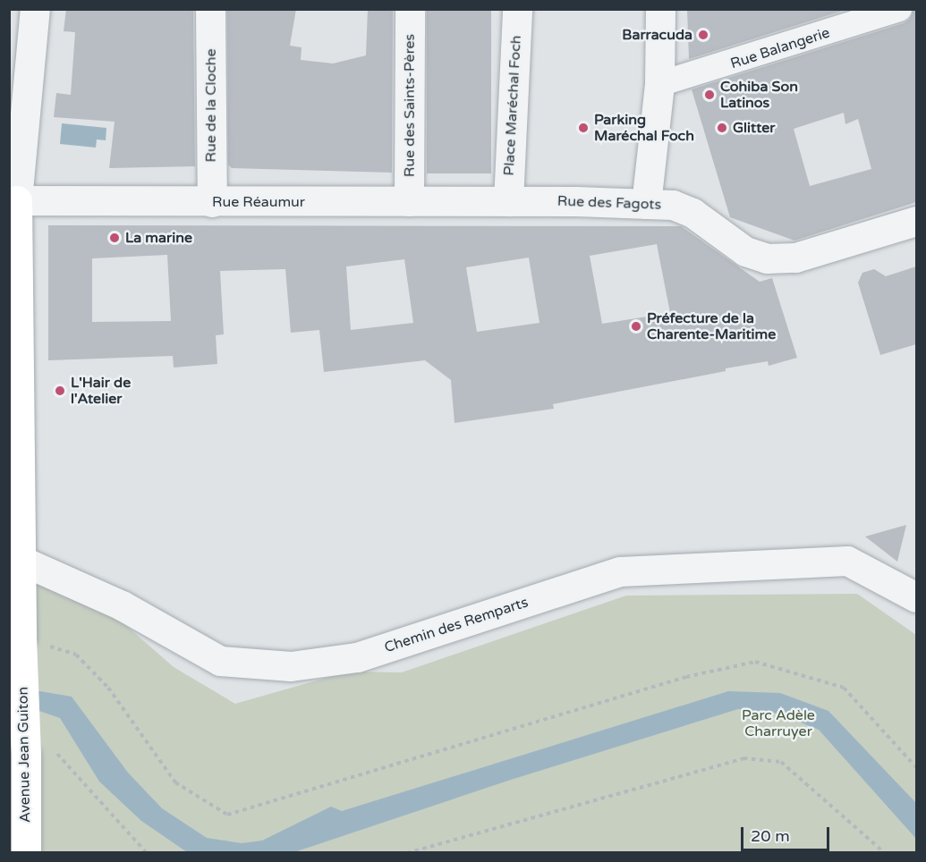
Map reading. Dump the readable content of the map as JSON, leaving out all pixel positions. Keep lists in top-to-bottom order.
{
  "streets": {
    "main road": ["Avenue Jean Guiton"],
    "street": [
      "Rue Balangerie",
      "Rue de la Cloche",
      "Rue des Saints-Pères",
      "Place Maréchal Foch",
      "Rue Réaumur",
      "Rue des Fagots",
      "Chemin des Remparts"
    ]
  },
  "crossings": [
    ["Rue de la Cloche", "Rue Réaumur"],
    ["Rue des Saints-Pères", "Rue Réaumur"],
    ["Place Maréchal Foch", "Rue Réaumur"],
    ["Place Maréchal Foch", "Rue des Fagots"],
    ["Rue Réaumur", "Rue des Fagots"],
    ["Rue Réaumur", "Avenue Jean Guiton"],
    ["Chemin des Remparts", "Avenue Jean Guiton"]
  ],
  "parks": ["Parc Adèle Charruyer"],
  "places": [
    "Barracuda",
    "Cohiba Son Latinos",
    "Parking Maréchal Foch",
    "Glitter",
    "La marine",
    "Préfecture de la Charente-Maritime",
    "L'Hair de l'Atelier"
  ],
  "scale_bar": "20 m"
}
